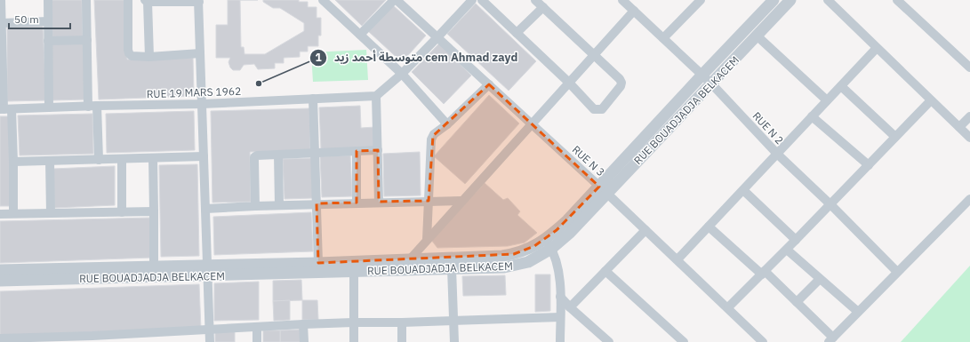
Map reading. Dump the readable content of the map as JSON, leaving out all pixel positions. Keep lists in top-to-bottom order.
{
  "streets": {
    "street": [
      "RUE 19 MARS 1962",
      "RUE BOUADJADJA BELKACEM",
      "RUE N 2",
      "RUE N 3"
    ]
  },
  "crossings": [
    ["RUE BOUADJADJA BELKACEM", "RUE N 2"],
    ["RUE BOUADJADJA BELKACEM", "RUE N 3"]
  ],
  "places": ["متوسطة أحمد زيد cem Ahmad zayd"],
  "scale_bar": "50 m"
}
